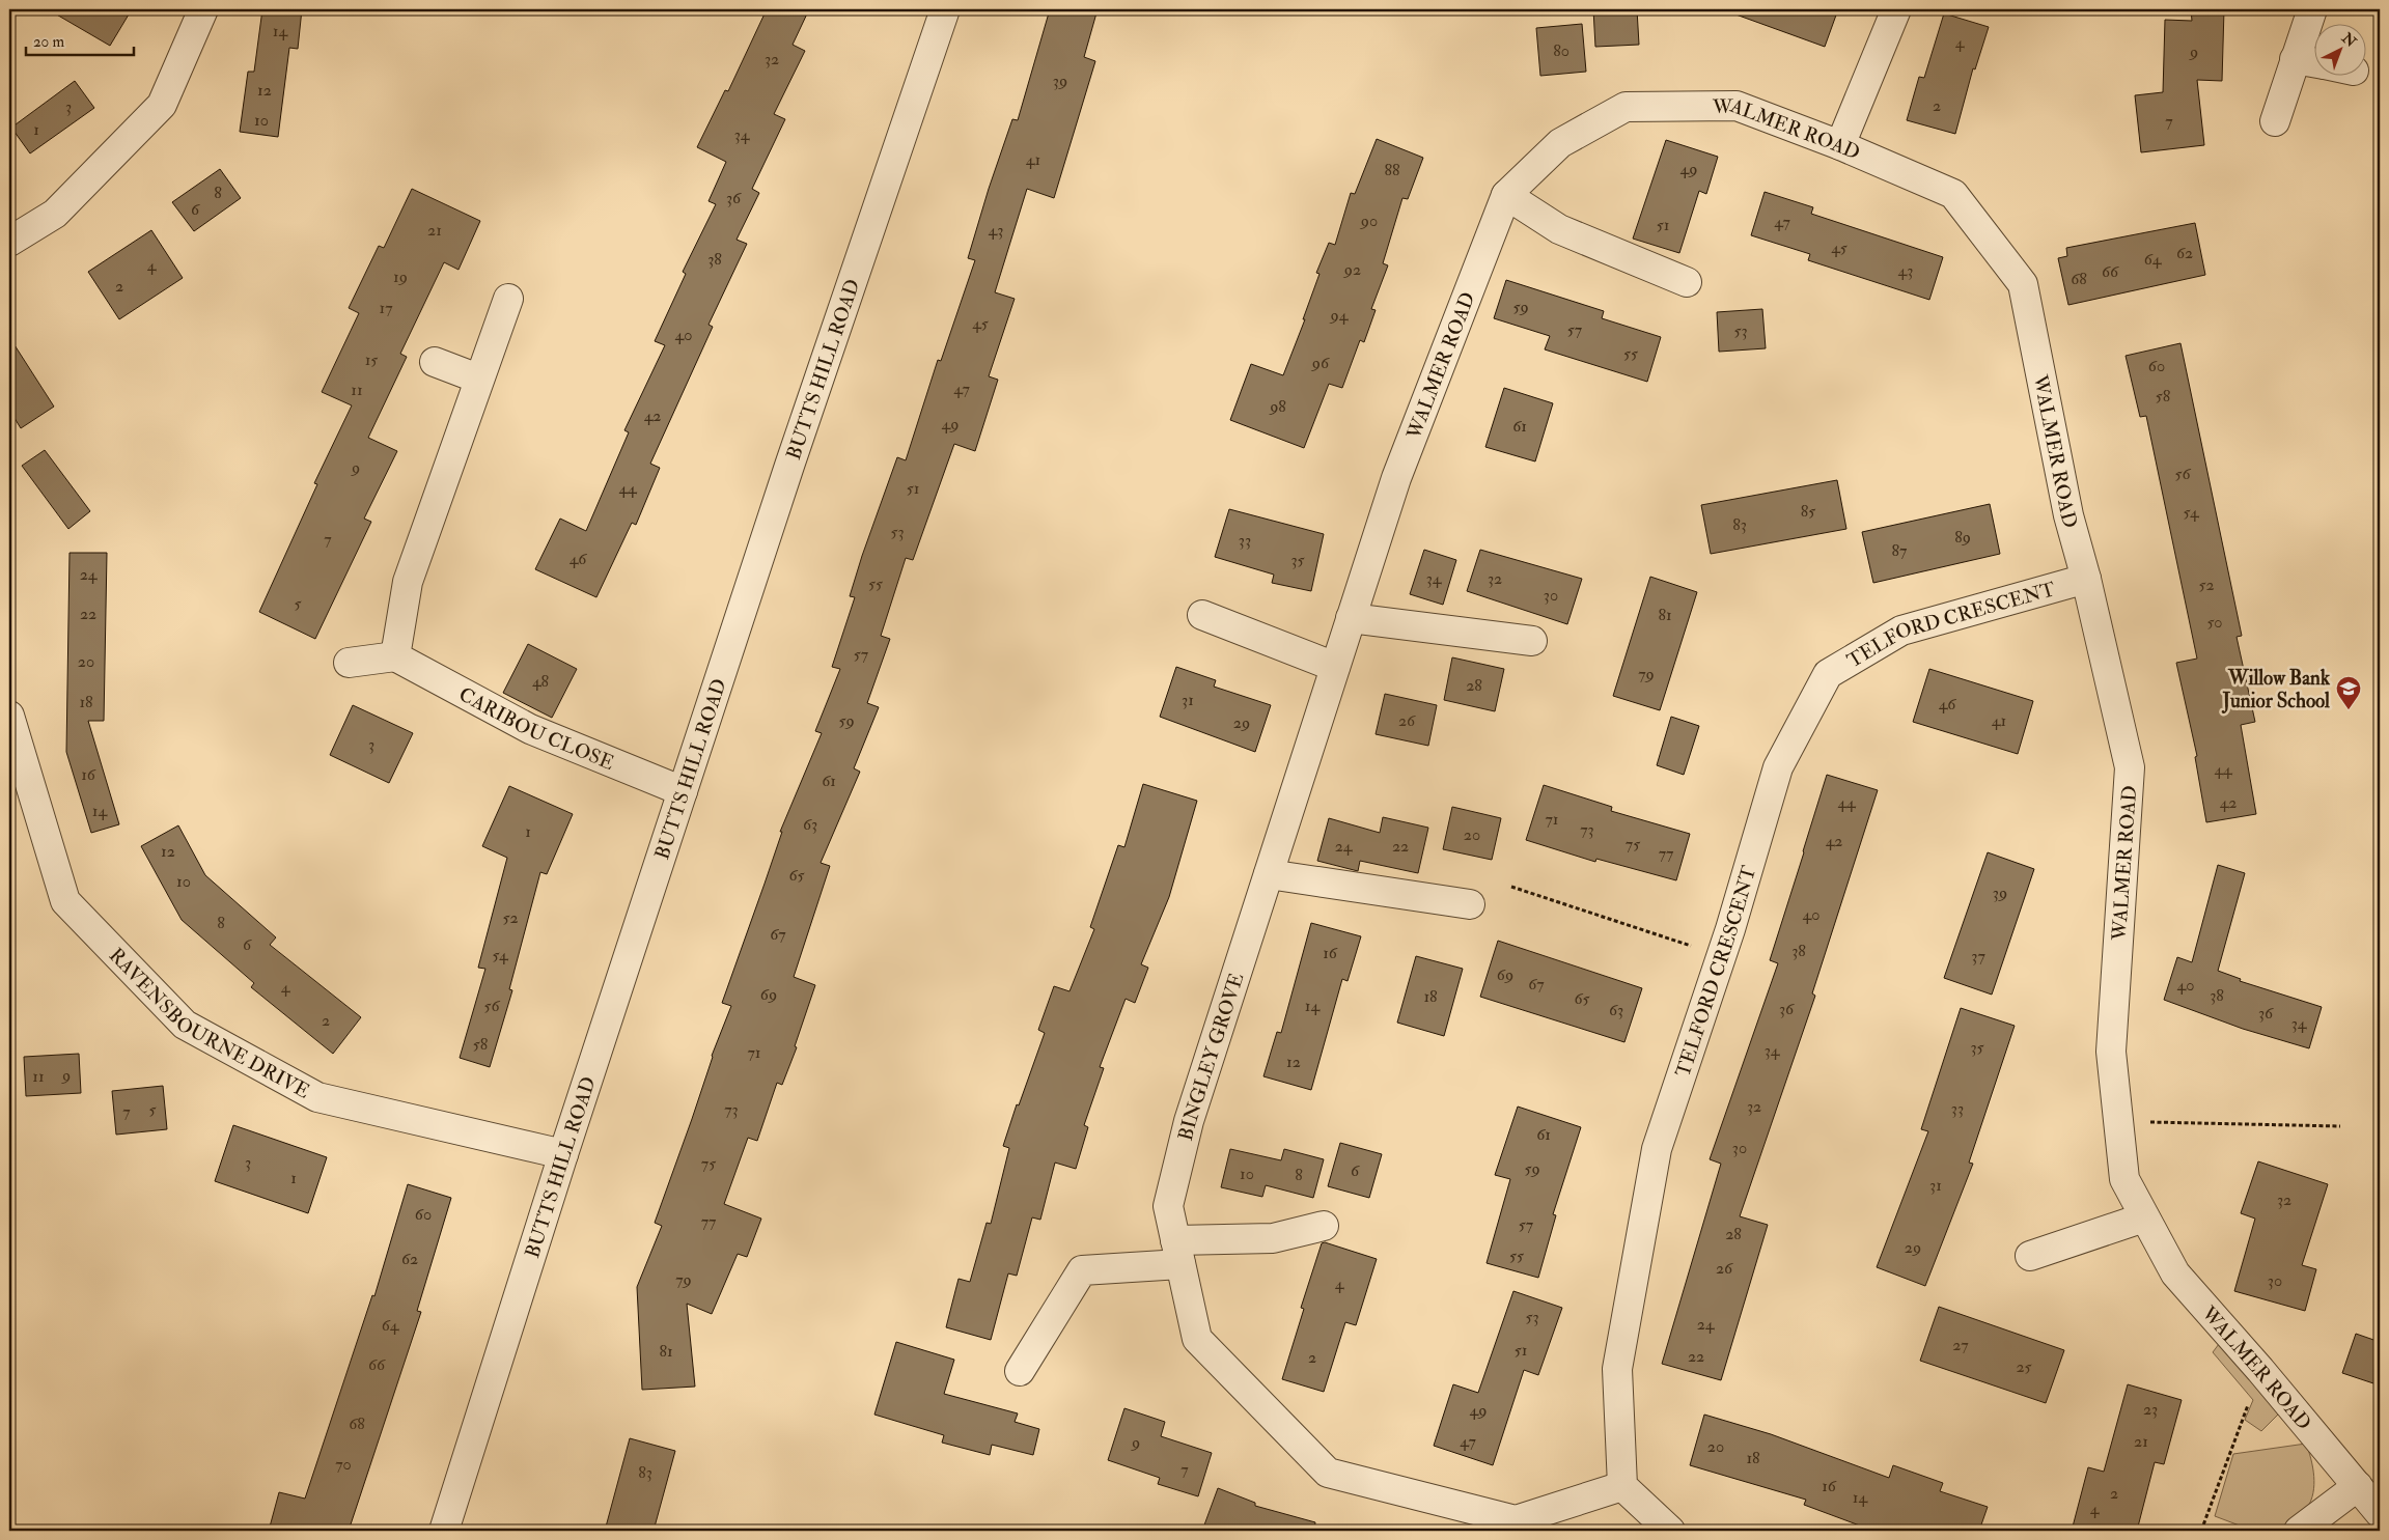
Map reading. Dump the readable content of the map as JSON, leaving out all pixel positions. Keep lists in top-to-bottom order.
{
  "streets": {
    "street": [
      "WALMER ROAD",
      "BUTTS HILL ROAD",
      "TELFORD CRESCENT",
      "CARIBOU CLOSE",
      "RAVENSBOURNE DRIVE",
      "BINGLEY GROVE"
    ]
  },
  "crossings": [
    ["WALMER ROAD", "TELFORD CRESCENT"],
    ["WALMER ROAD", "BINGLEY GROVE"],
    ["BUTTS HILL ROAD", "CARIBOU CLOSE"],
    ["BUTTS HILL ROAD", "RAVENSBOURNE DRIVE"],
    ["TELFORD CRESCENT", "BINGLEY GROVE"]
  ],
  "places": {
    "school or university": ["Willow Bank Junior School"]
  },
  "house_numbers": [
    "14",
    "4",
    "80",
    "9",
    "32",
    "39",
    "12",
    "2",
    "3",
    "10",
    "7",
    "1",
    "34",
    "41",
    "49",
    "88",
    "8",
    "36",
    "6",
    "90",
    "47",
    "51",
    "21",
    "43",
    "45",
    "62",
    "38",
    "64",
    "4",
    "92",
    "43",
    "66",
    "19",
    "68",
    "2",
    "59",
    "17",
    "94",
    "45",
    "57",
    "53",
    "40",
    "55",
    "15",
    "96",
    "60",
    "47",
    "11",
    "58",
    "98",
    "42",
    "49",
    "61",
    "9",
    "56",
    "44",
    "51",
    "85",
    "54",
    "83",
    "53",
    "89",
    "7",
    "33",
    "87",
    "46",
    "35",
    "24",
    "34",
    "32",
    "55",
    "52",
    "30",
    "5",
    "22",
    "81",
    "50",
    "57",
    "20",
    "79",
    "48",
    "28",
    "31",
    "18",
    "46",
    "59",
    "26",
    "41",
    "29",
    "3",
    "44",
    "16",
    "61",
    "44",
    "42",
    "14",
    "71",
    "63",
    "73",
    "1",
    "20",
    "42",
    "75",
    "24",
    "22",
    "12",
    "77",
    "65",
    "10",
    "39",
    "40",
    "52",
    "8",
    "67",
    "6",
    "38",
    "16",
    "54",
    "37",
    "69",
    "67",
    "40",
    "4",
    "69",
    "38",
    "18",
    "65",
    "56",
    "14",
    "36",
    "63",
    "36",
    "2",
    "34",
    "58",
    "35",
    "34",
    "71",
    "12",
    "9",
    "11",
    "32",
    "33",
    "5",
    "73",
    "7",
    "61",
    "30",
    "3",
    "75",
    "59",
    "6",
    "10",
    "8",
    "1",
    "31",
    "32",
    "60",
    "77",
    "57",
    "28",
    "29",
    "55",
    "62",
    "26",
    "79",
    "30",
    "4",
    "53",
    "24",
    "64",
    "27",
    "51",
    "81",
    "22",
    "2",
    "66",
    "25",
    "23",
    "49",
    "68",
    "47",
    "21",
    "9",
    "20",
    "18",
    "70",
    "7",
    "83",
    "16",
    "2",
    "14",
    "4"
  ],
  "scale_bar": "20 m",
  "north": "top right"
}
